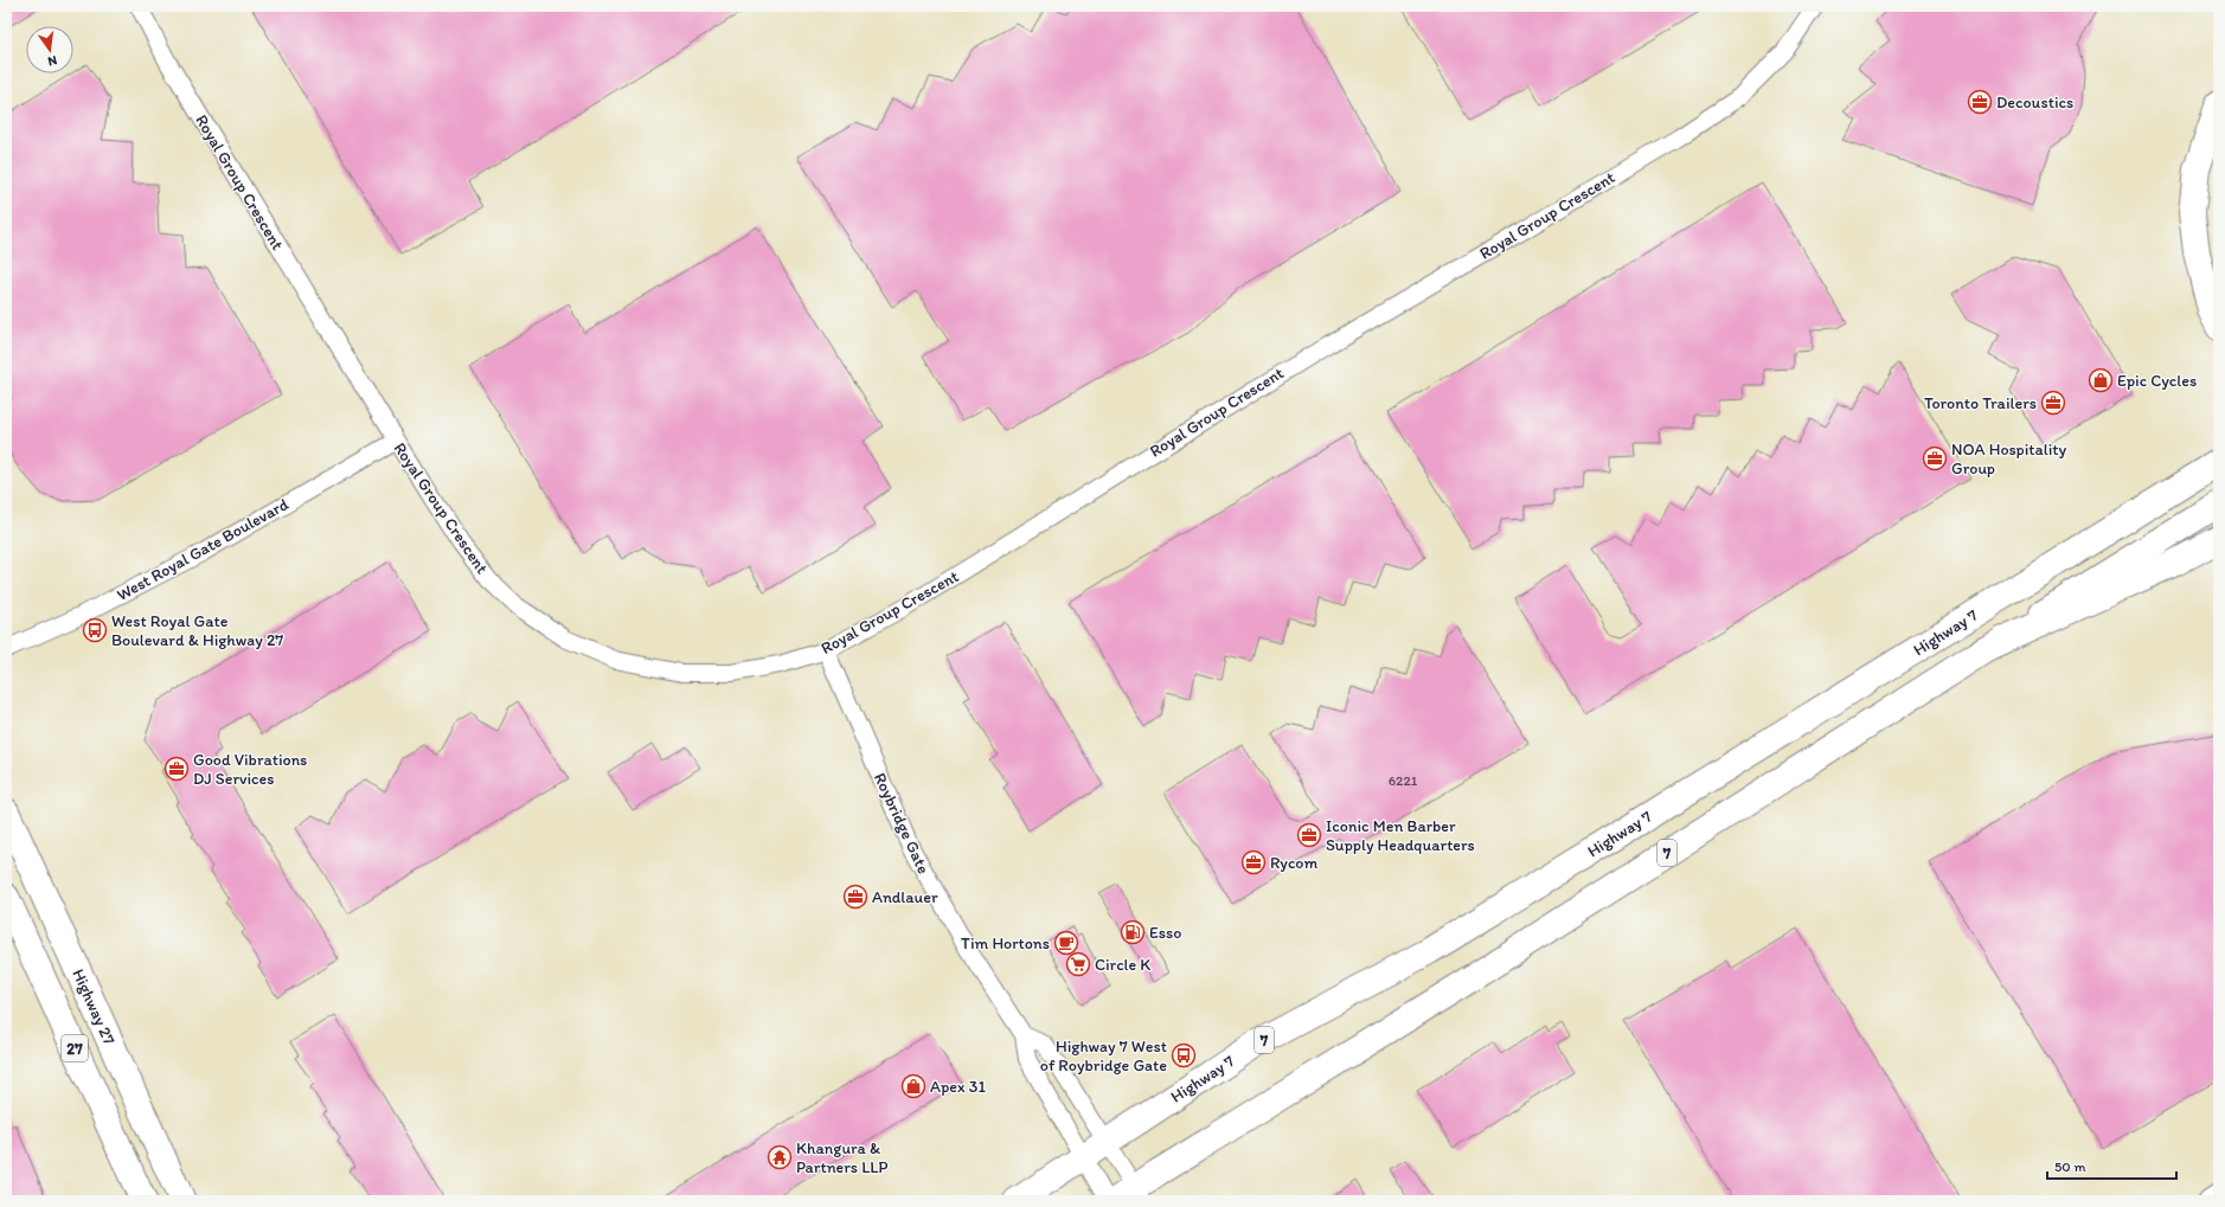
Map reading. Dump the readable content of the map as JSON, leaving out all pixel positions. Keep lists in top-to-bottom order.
{
  "streets": {
    "main road": [
      "Highway 7",
      "7",
      "Highway 27",
      "27"
    ],
    "street": ["Royal Group Crescent", "West Royal Gate Boulevard", "Roybridge Gate"]
  },
  "crossings": [
    ["Royal Group Crescent", "West Royal Gate Boulevard"],
    ["Royal Group Crescent", "Roybridge Gate"],
    ["Highway 7", "Roybridge Gate"]
  ],
  "places": {
    "office": [
      "Decoustics",
      "Toronto Trailers",
      "NOA Hospitality Group",
      "Good Vibrations DJ Services",
      "Iconic Men Barber Supply Headquarters",
      "Rycom",
      "Andlauer"
    ],
    "shop": ["Epic Cycles", "Apex 31"],
    "bus stop": ["West Royal Gate Boulevard & Highway 27", "Highway 7 West of Roybridge Gate"],
    "fuel station": ["Esso"],
    "cafe": ["Tim Hortons"],
    "supermarket": ["Circle K"],
    "temple": ["Khangura & Partners LLP"]
  },
  "house_numbers": ["6221"],
  "scale_bar": "50 m",
  "north": "bottom"
}
